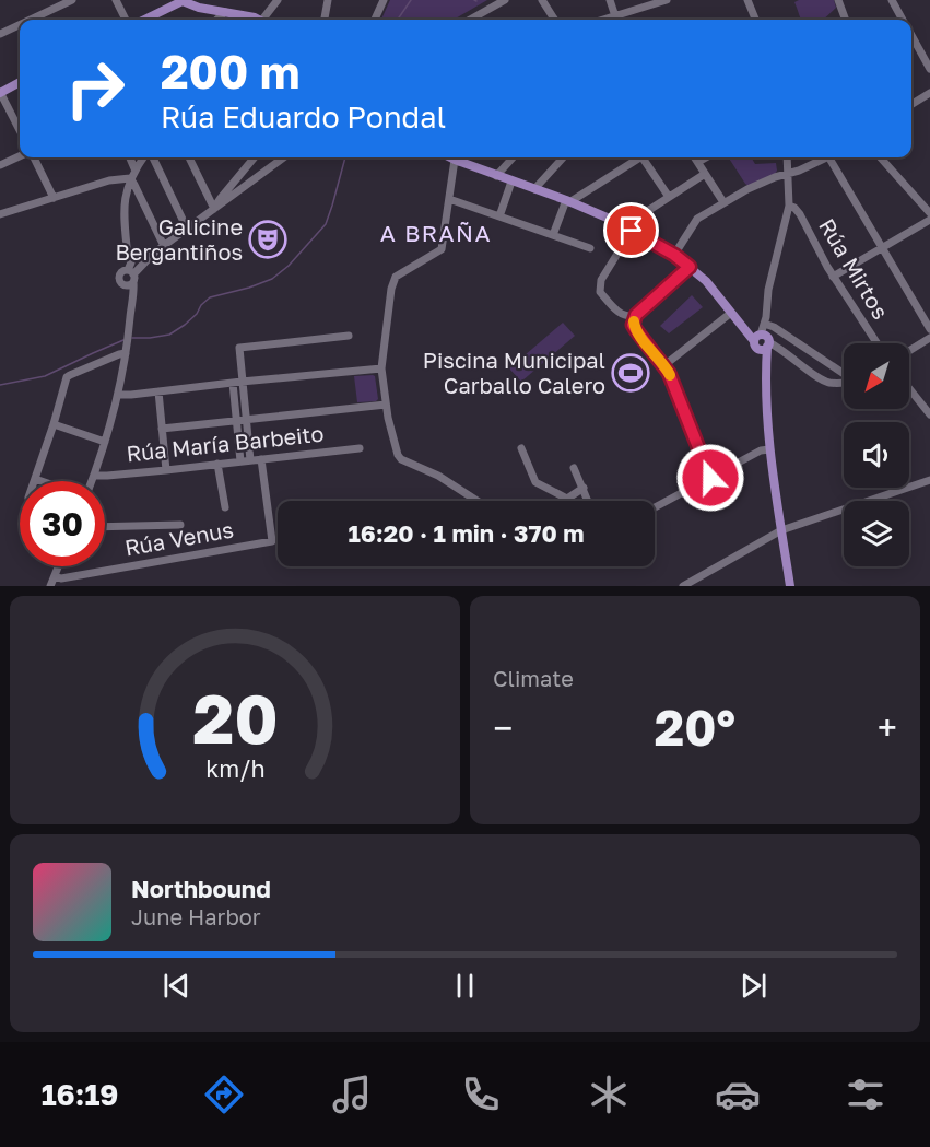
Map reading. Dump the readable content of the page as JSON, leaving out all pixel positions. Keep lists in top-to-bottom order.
{
  "streets": {
    "street": ["Rúa Mirtos", "Rúa María Barbeito", "Rúa Venus"]
  },
  "crossings": [
    ["Rúa María Barbeito", "Rúa Venus"]
  ],
  "districts": ["A BRAÑA"],
  "places": {
    "theatre": ["Galicine Bergantiños"],
    "sports": ["Piscina Municipal Carballo Calero"]
  },
  "north": "bottom left",
  "page": {
    "turn": ["200 m", "Rúa Eduardo Pondal"],
    "limit": "30",
    "trip": "16:20 · 1 min · 370 m",
    "tile": "Climate",
    "heat": ["−", "20°", "+"],
    "song": ["Northbound", "June Harbor"],
    "tabs": "16:19",
    "gauge": ["20", "km/h"]
  }
}
